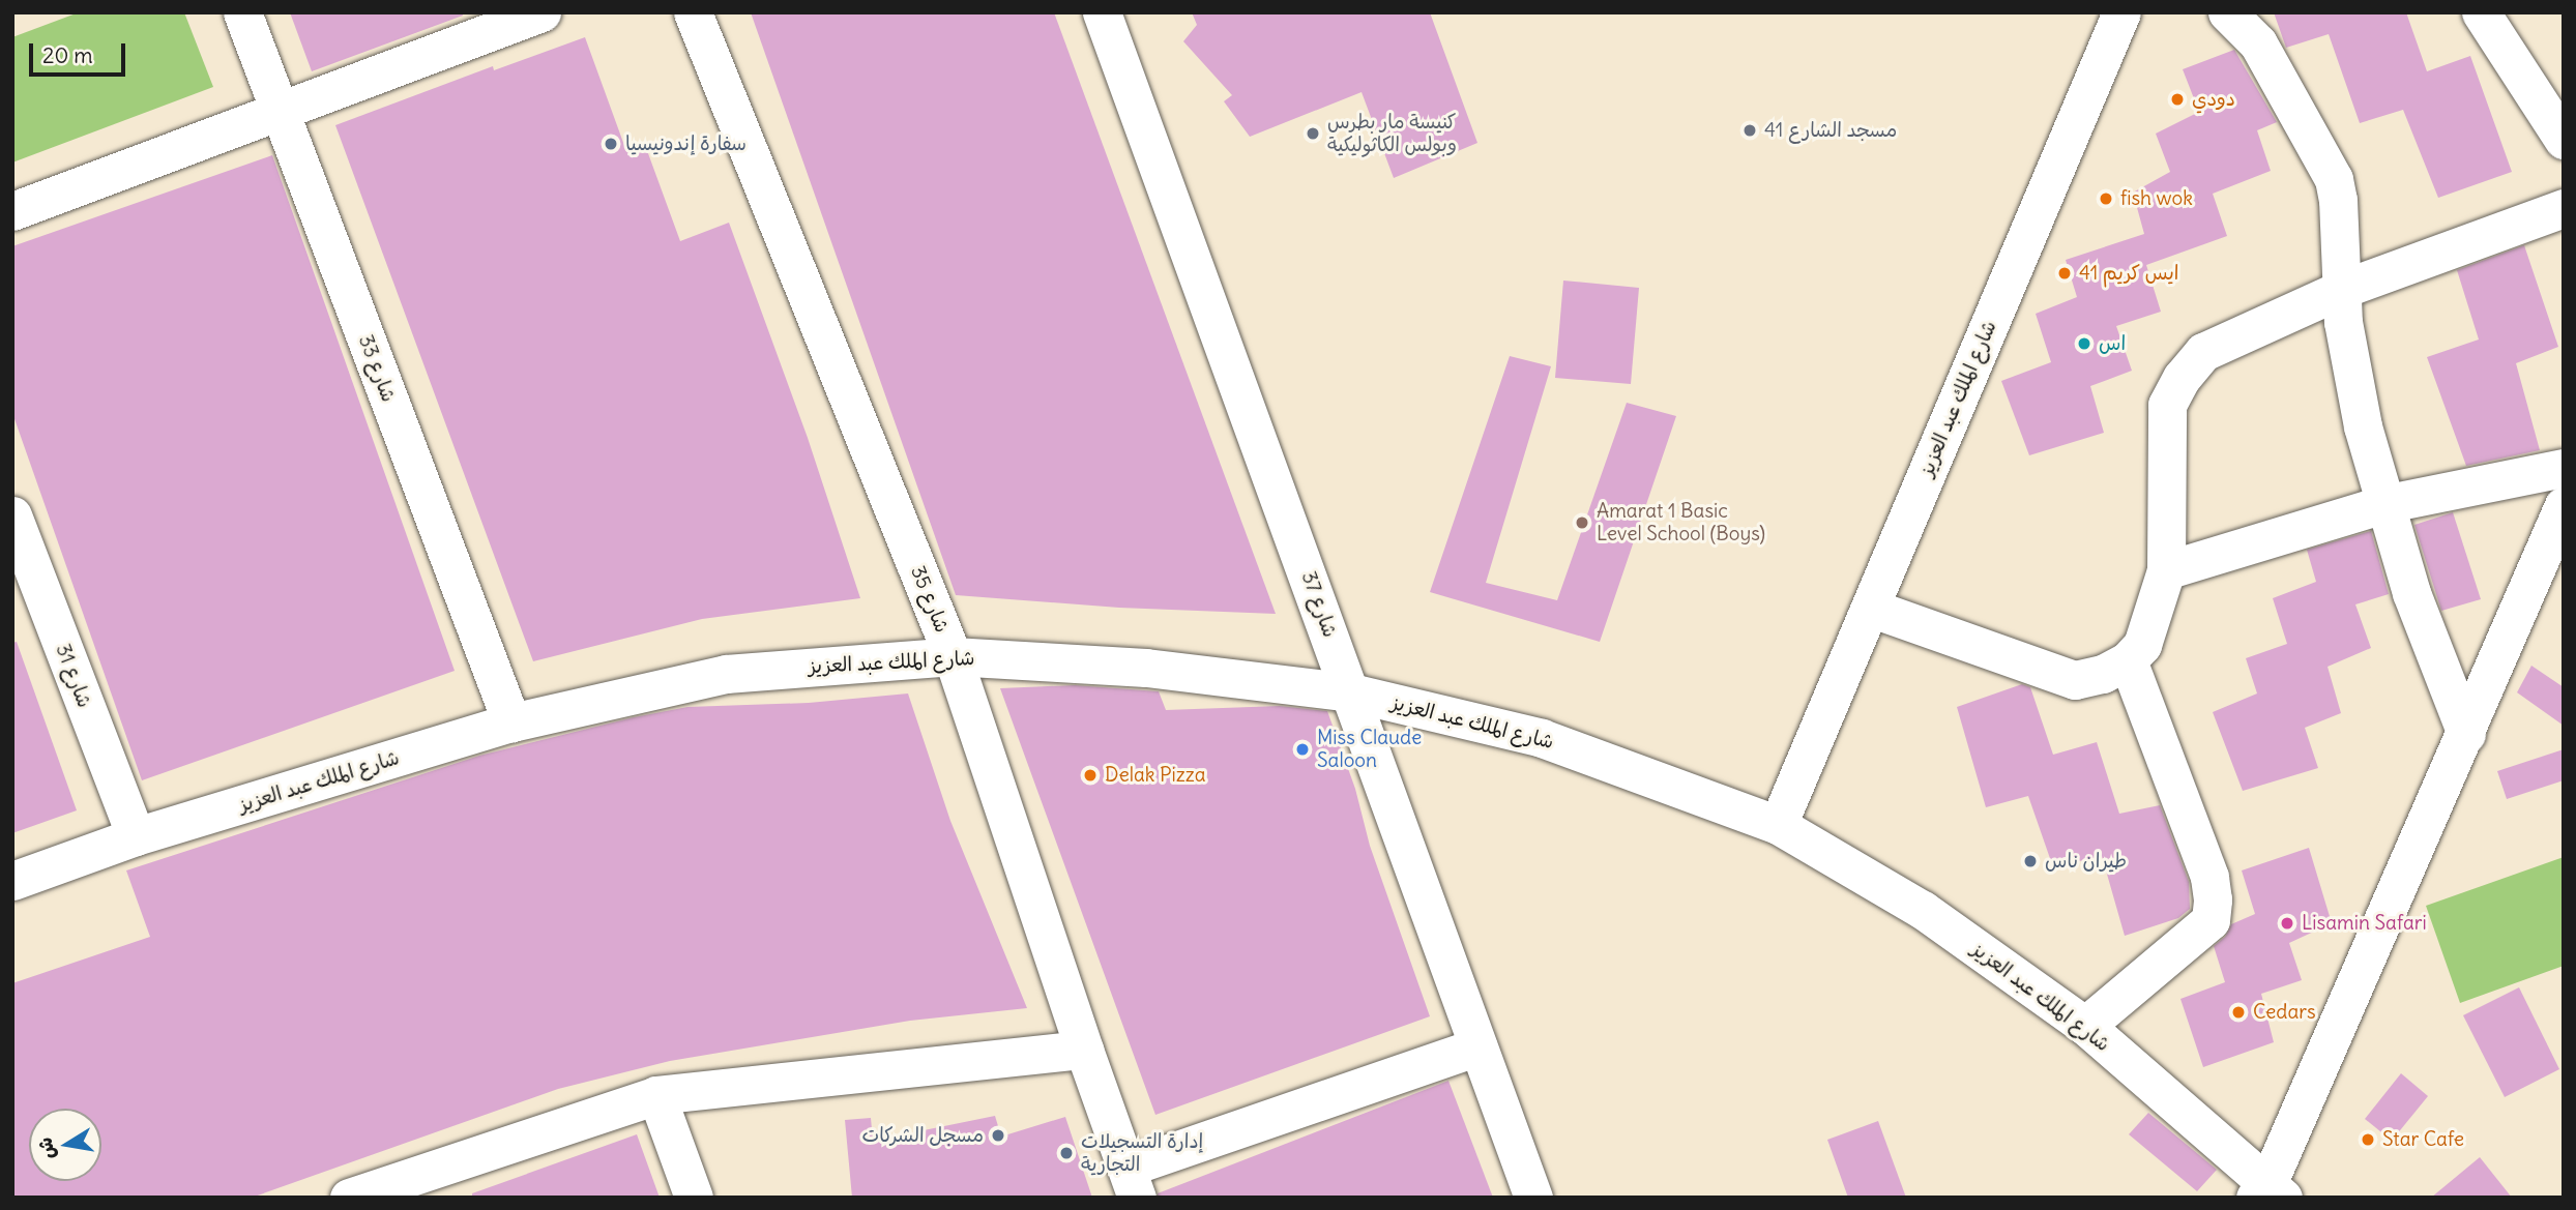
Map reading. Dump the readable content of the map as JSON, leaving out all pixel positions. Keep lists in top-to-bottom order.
{
  "streets": {
    "street": [
      "شارع 33",
      "شارع الملك عبد العزيز",
      "شارع 35",
      "شارع 37",
      "شارع 31"
    ]
  },
  "crossings": [
    ["شارع 33", "شارع الملك عبد العزيز"],
    ["شارع الملك عبد العزيز", "شارع 35"],
    ["شارع الملك عبد العزيز", "شارع 37"],
    ["شارع الملك عبد العزيز", "شارع 31"]
  ],
  "places": [
    "دودي",
    "مسجد الشارع 41",
    "كنيسة مار بطرس وبولس الكاثوليكية",
    "سفارة إندونيسيا",
    "fish wok",
    "41 ايس كريم",
    "اس",
    "Amarat 1 Basic Level School (Boys)",
    "Miss Claude Saloon",
    "Delak Pizza",
    "طيران ناس",
    "Lisamin Safari",
    "Cedars",
    "مسجل الشركات",
    "Star Cafe",
    "إدارة التسجيلات التجارية"
  ],
  "scale_bar": "20 m",
  "north": "left"
}
